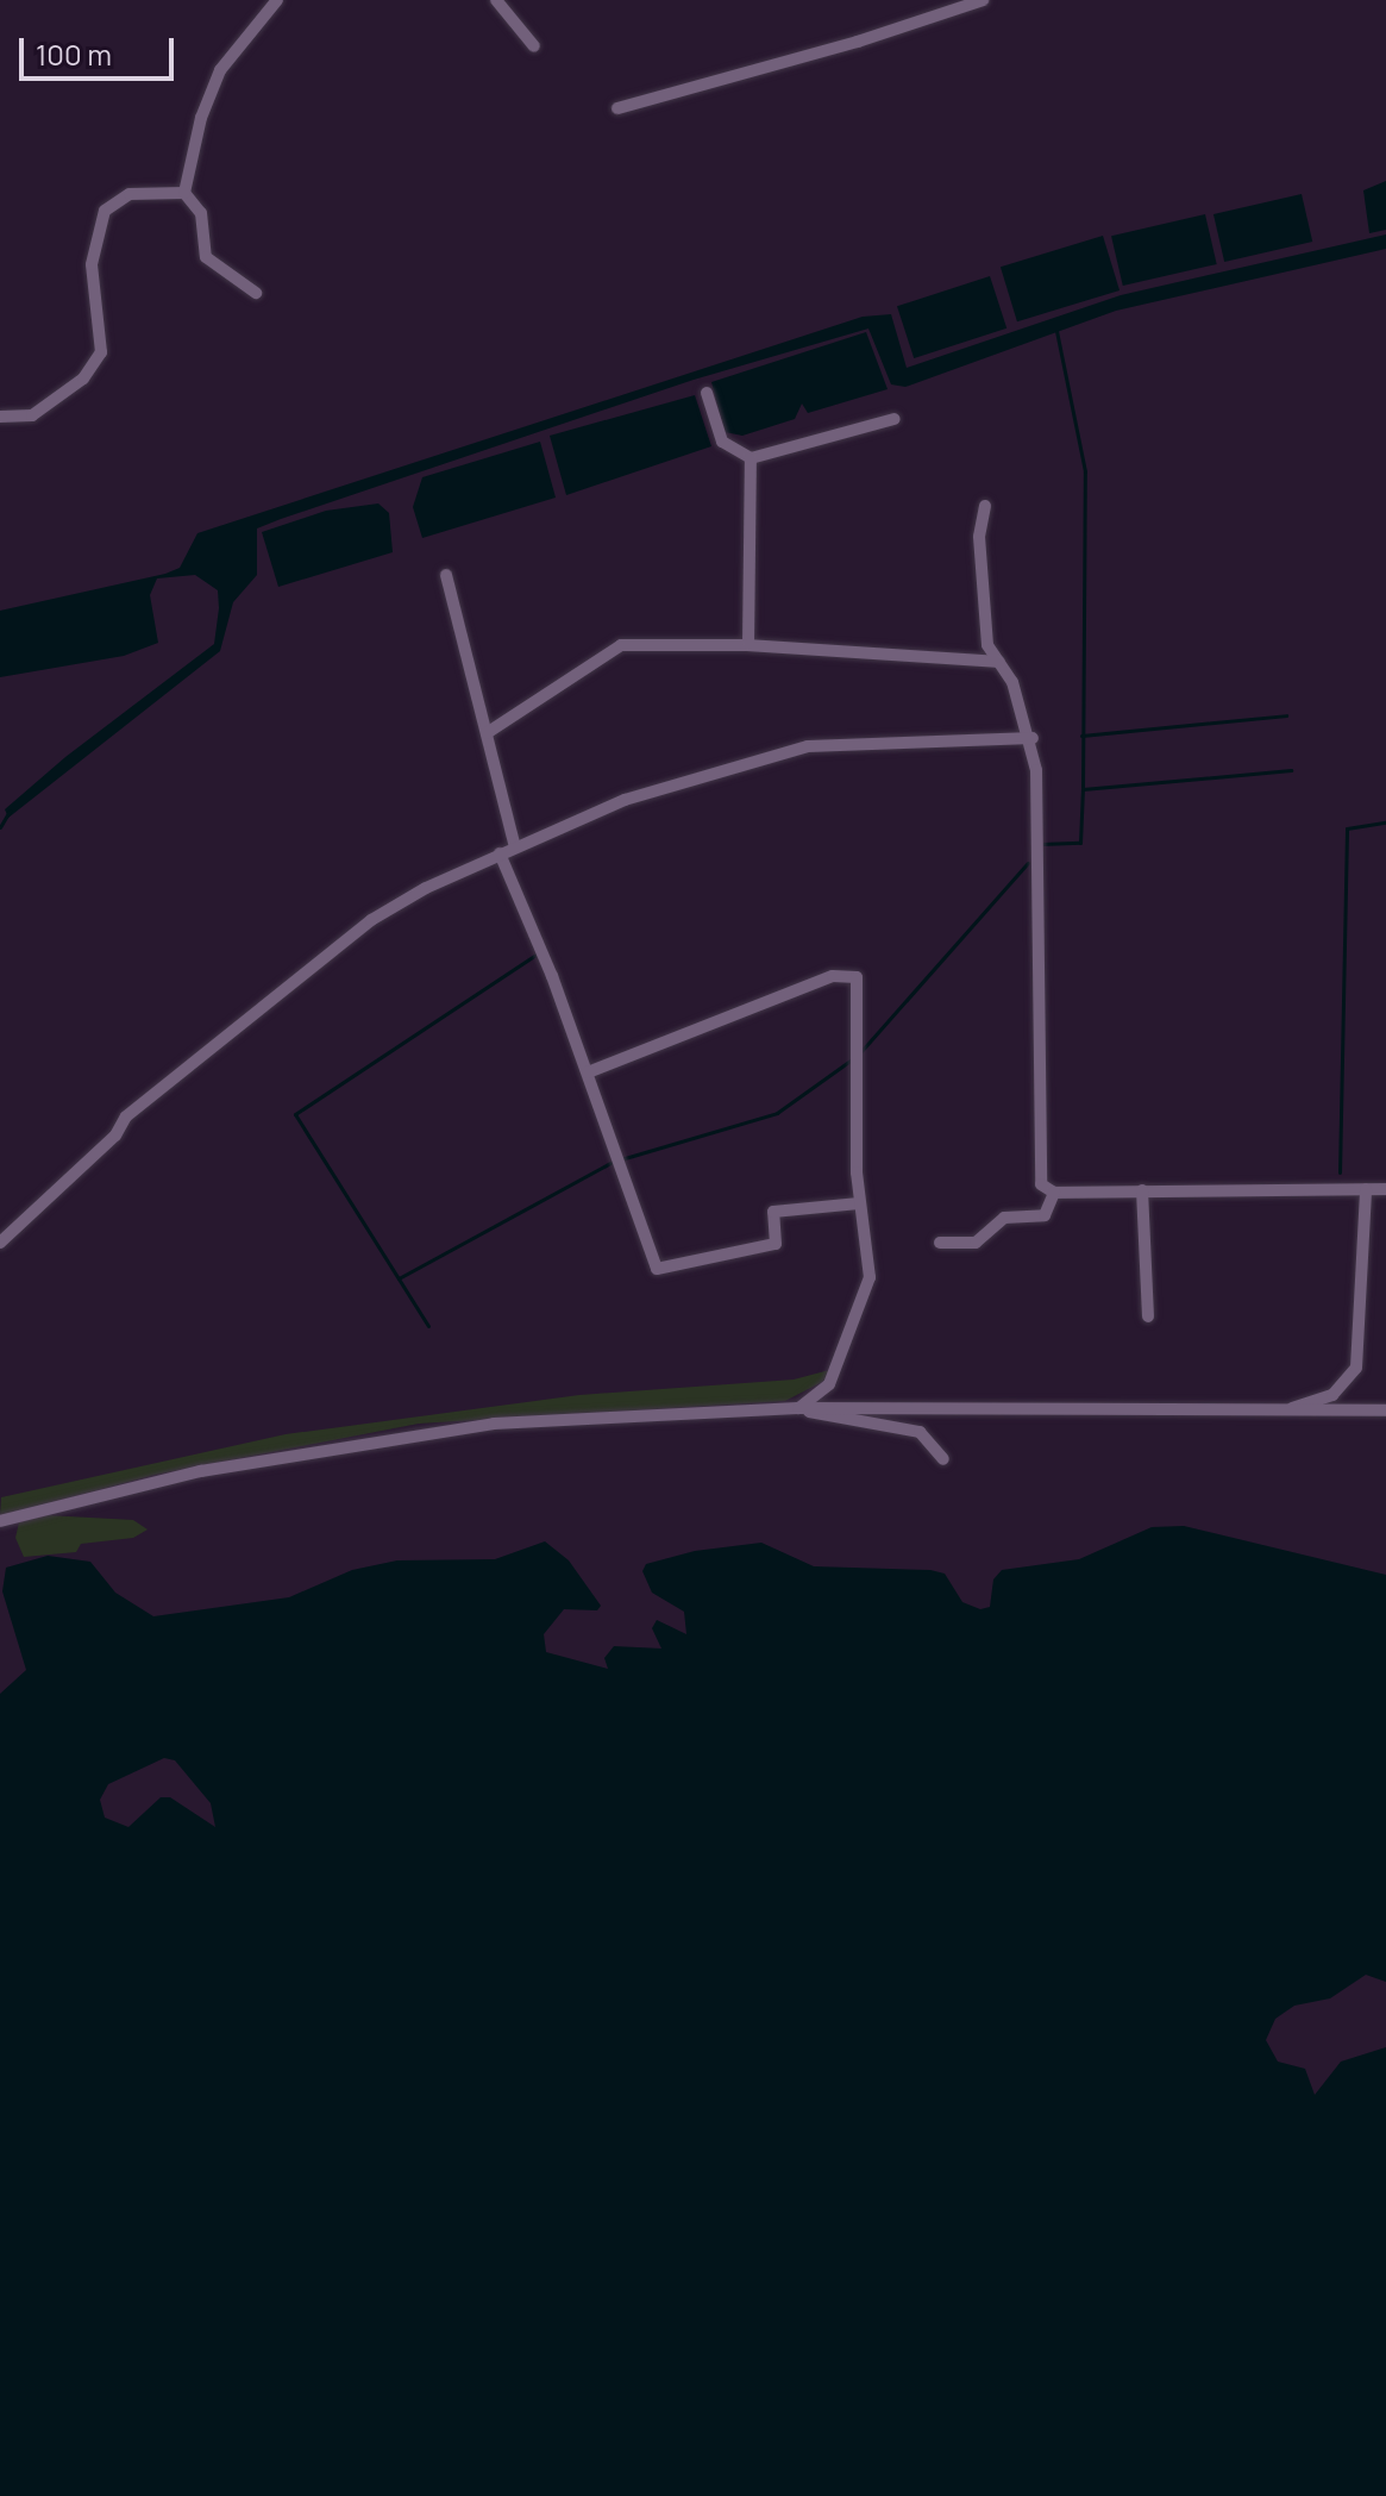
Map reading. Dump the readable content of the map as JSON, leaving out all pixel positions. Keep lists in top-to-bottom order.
{
  "scale_bar": "100 m"
}
